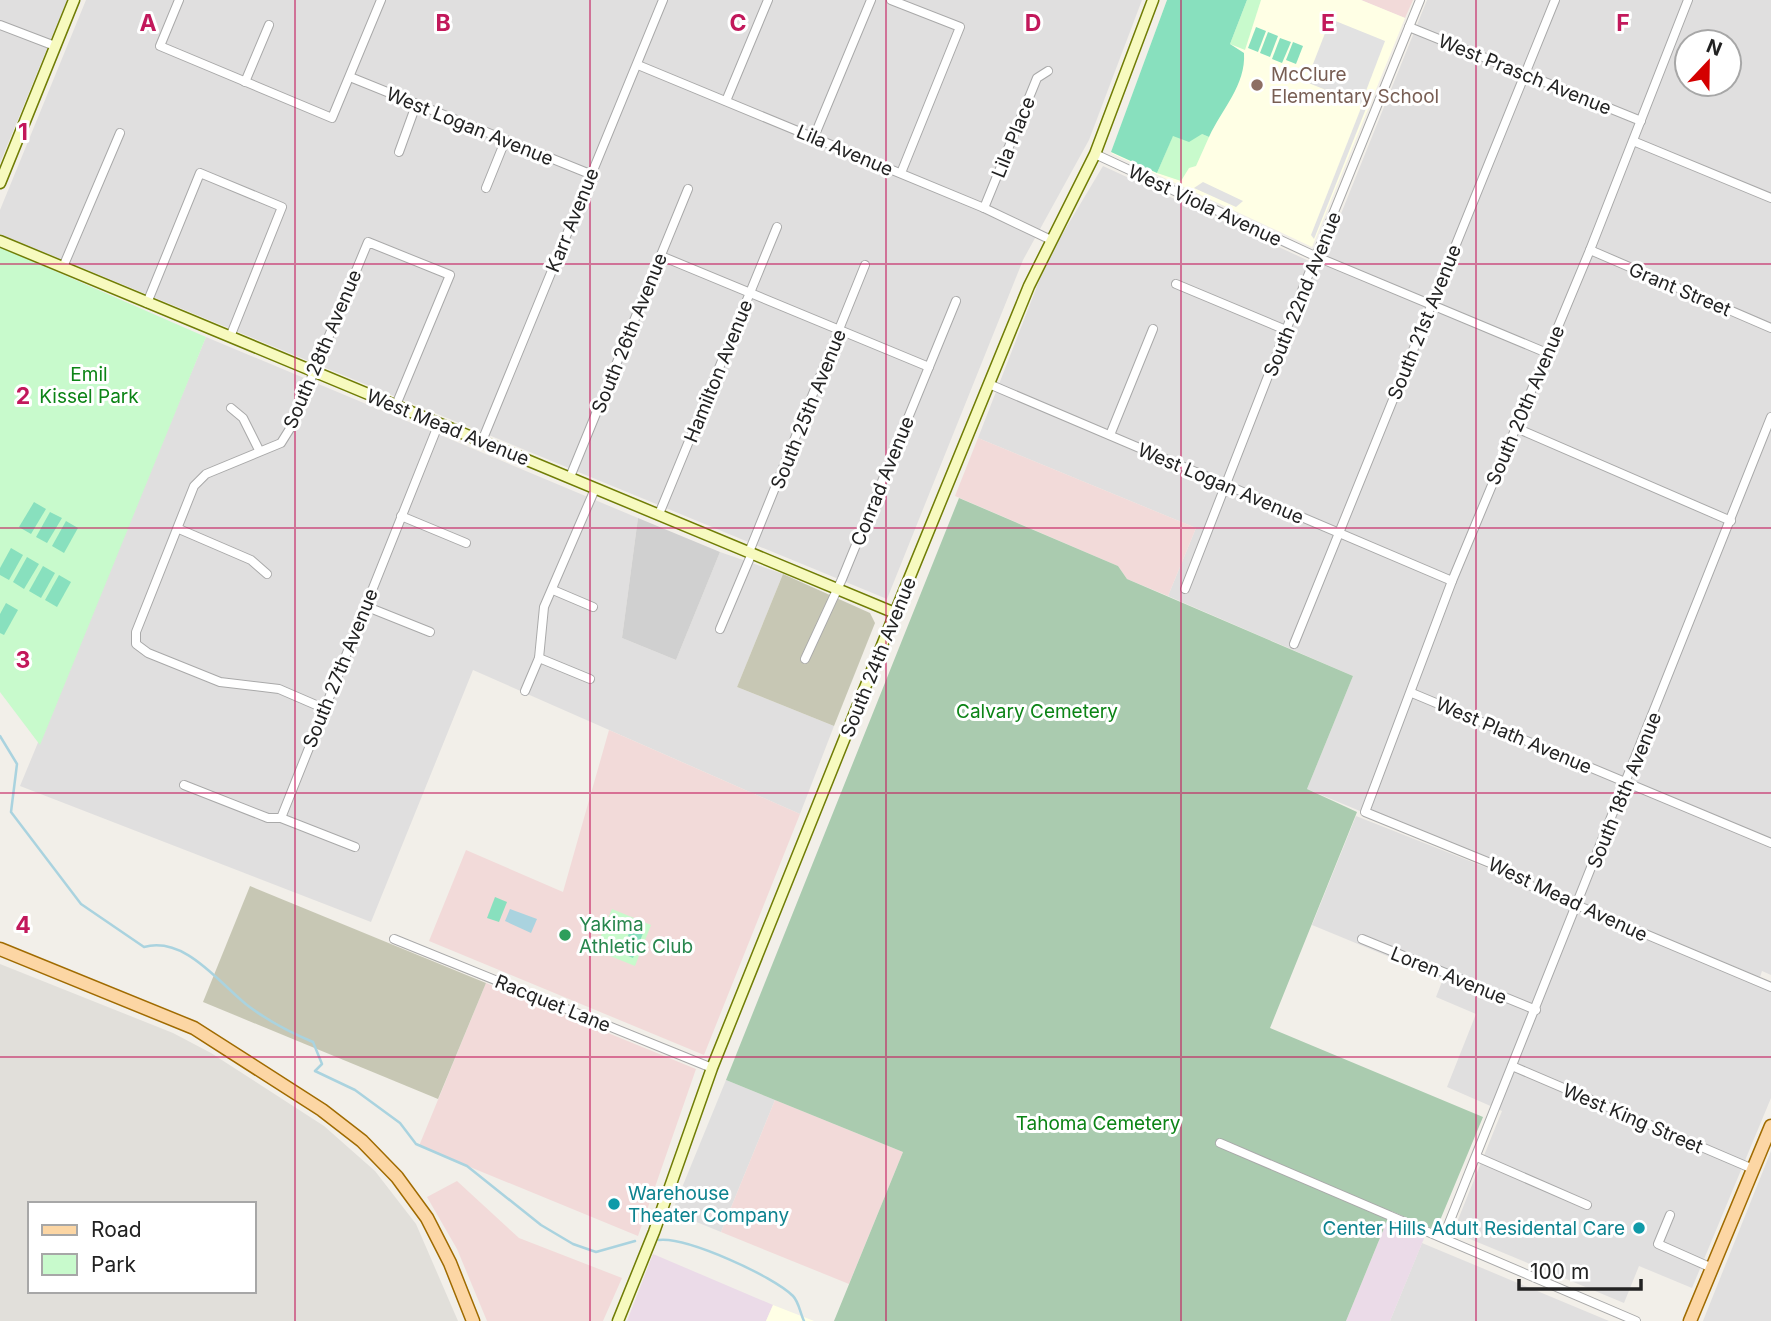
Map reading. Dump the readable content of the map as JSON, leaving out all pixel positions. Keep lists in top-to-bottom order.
{
  "streets": {
    "street": [
      "West Prasch Avenue",
      "West Logan Avenue",
      "Lila Place",
      "Lila Avenue",
      "West Viola Avenue",
      "Karr Avenue",
      "Grant Street",
      "South 22nd Avenue",
      "South 21st Avenue",
      "South 26th Avenue",
      "South 28th Avenue",
      "Hamilton Avenue",
      "South 20th Avenue",
      "South 25th Avenue",
      "West Mead Avenue",
      "Conrad Avenue",
      "South 24th Avenue",
      "South 27th Avenue",
      "West Plath Avenue",
      "South 18th Avenue",
      "Loren Avenue",
      "Racquet Lane",
      "West King Street"
    ]
  },
  "crossings": [
    ["West Prasch Avenue", "South 22nd Avenue"],
    ["West Prasch Avenue", "South 21st Avenue"],
    ["West Prasch Avenue", "South 20th Avenue"],
    ["West Logan Avenue", "Karr Avenue"],
    ["West Logan Avenue", "South 22nd Avenue"],
    ["West Logan Avenue", "South 21st Avenue"],
    ["West Logan Avenue", "South 20th Avenue"],
    ["West Logan Avenue", "South 24th Avenue"],
    ["Lila Place", "Lila Avenue"],
    ["Lila Avenue", "Karr Avenue"],
    ["Lila Avenue", "South 24th Avenue"],
    ["West Viola Avenue", "South 22nd Avenue"],
    ["West Viola Avenue", "South 21st Avenue"],
    ["West Viola Avenue", "South 20th Avenue"],
    ["West Viola Avenue", "South 24th Avenue"],
    ["Karr Avenue", "West Mead Avenue"],
    ["Grant Street", "South 20th Avenue"],
    ["South 26th Avenue", "West Mead Avenue"],
    ["South 28th Avenue", "West Mead Avenue"],
    ["South 28th Avenue", "South 27th Avenue"],
    ["Hamilton Avenue", "West Mead Avenue"],
    ["South 20th Avenue", "West Mead Avenue"],
    ["South 20th Avenue", "West Plath Avenue"],
    ["South 25th Avenue", "West Mead Avenue"],
    ["West Mead Avenue", "Conrad Avenue"],
    ["West Mead Avenue", "South 24th Avenue"],
    ["West Mead Avenue", "South 27th Avenue"],
    ["West Mead Avenue", "South 18th Avenue"],
    ["South 24th Avenue", "Racquet Lane"],
    ["West Plath Avenue", "South 18th Avenue"],
    ["South 18th Avenue", "Loren Avenue"],
    ["South 18th Avenue", "West King Street"]
  ],
  "parks": ["Emil Kissel Park", "Calvary Cemetery", "Tahoma Cemetery"],
  "places": [
    "McClure Elementary School",
    "Yakima Athletic Club",
    "Warehouse Theater Company",
    "Center Hills Adult Residental Care"
  ],
  "legend": ["Road", "Park"],
  "scale_bar": "100 m",
  "north": "top",
  "grid": {
    "columns": [
      "A",
      "B",
      "C",
      "D",
      "E",
      "F"
    ],
    "rows": [
      "1",
      "2",
      "3",
      "4"
    ]
  }
}
